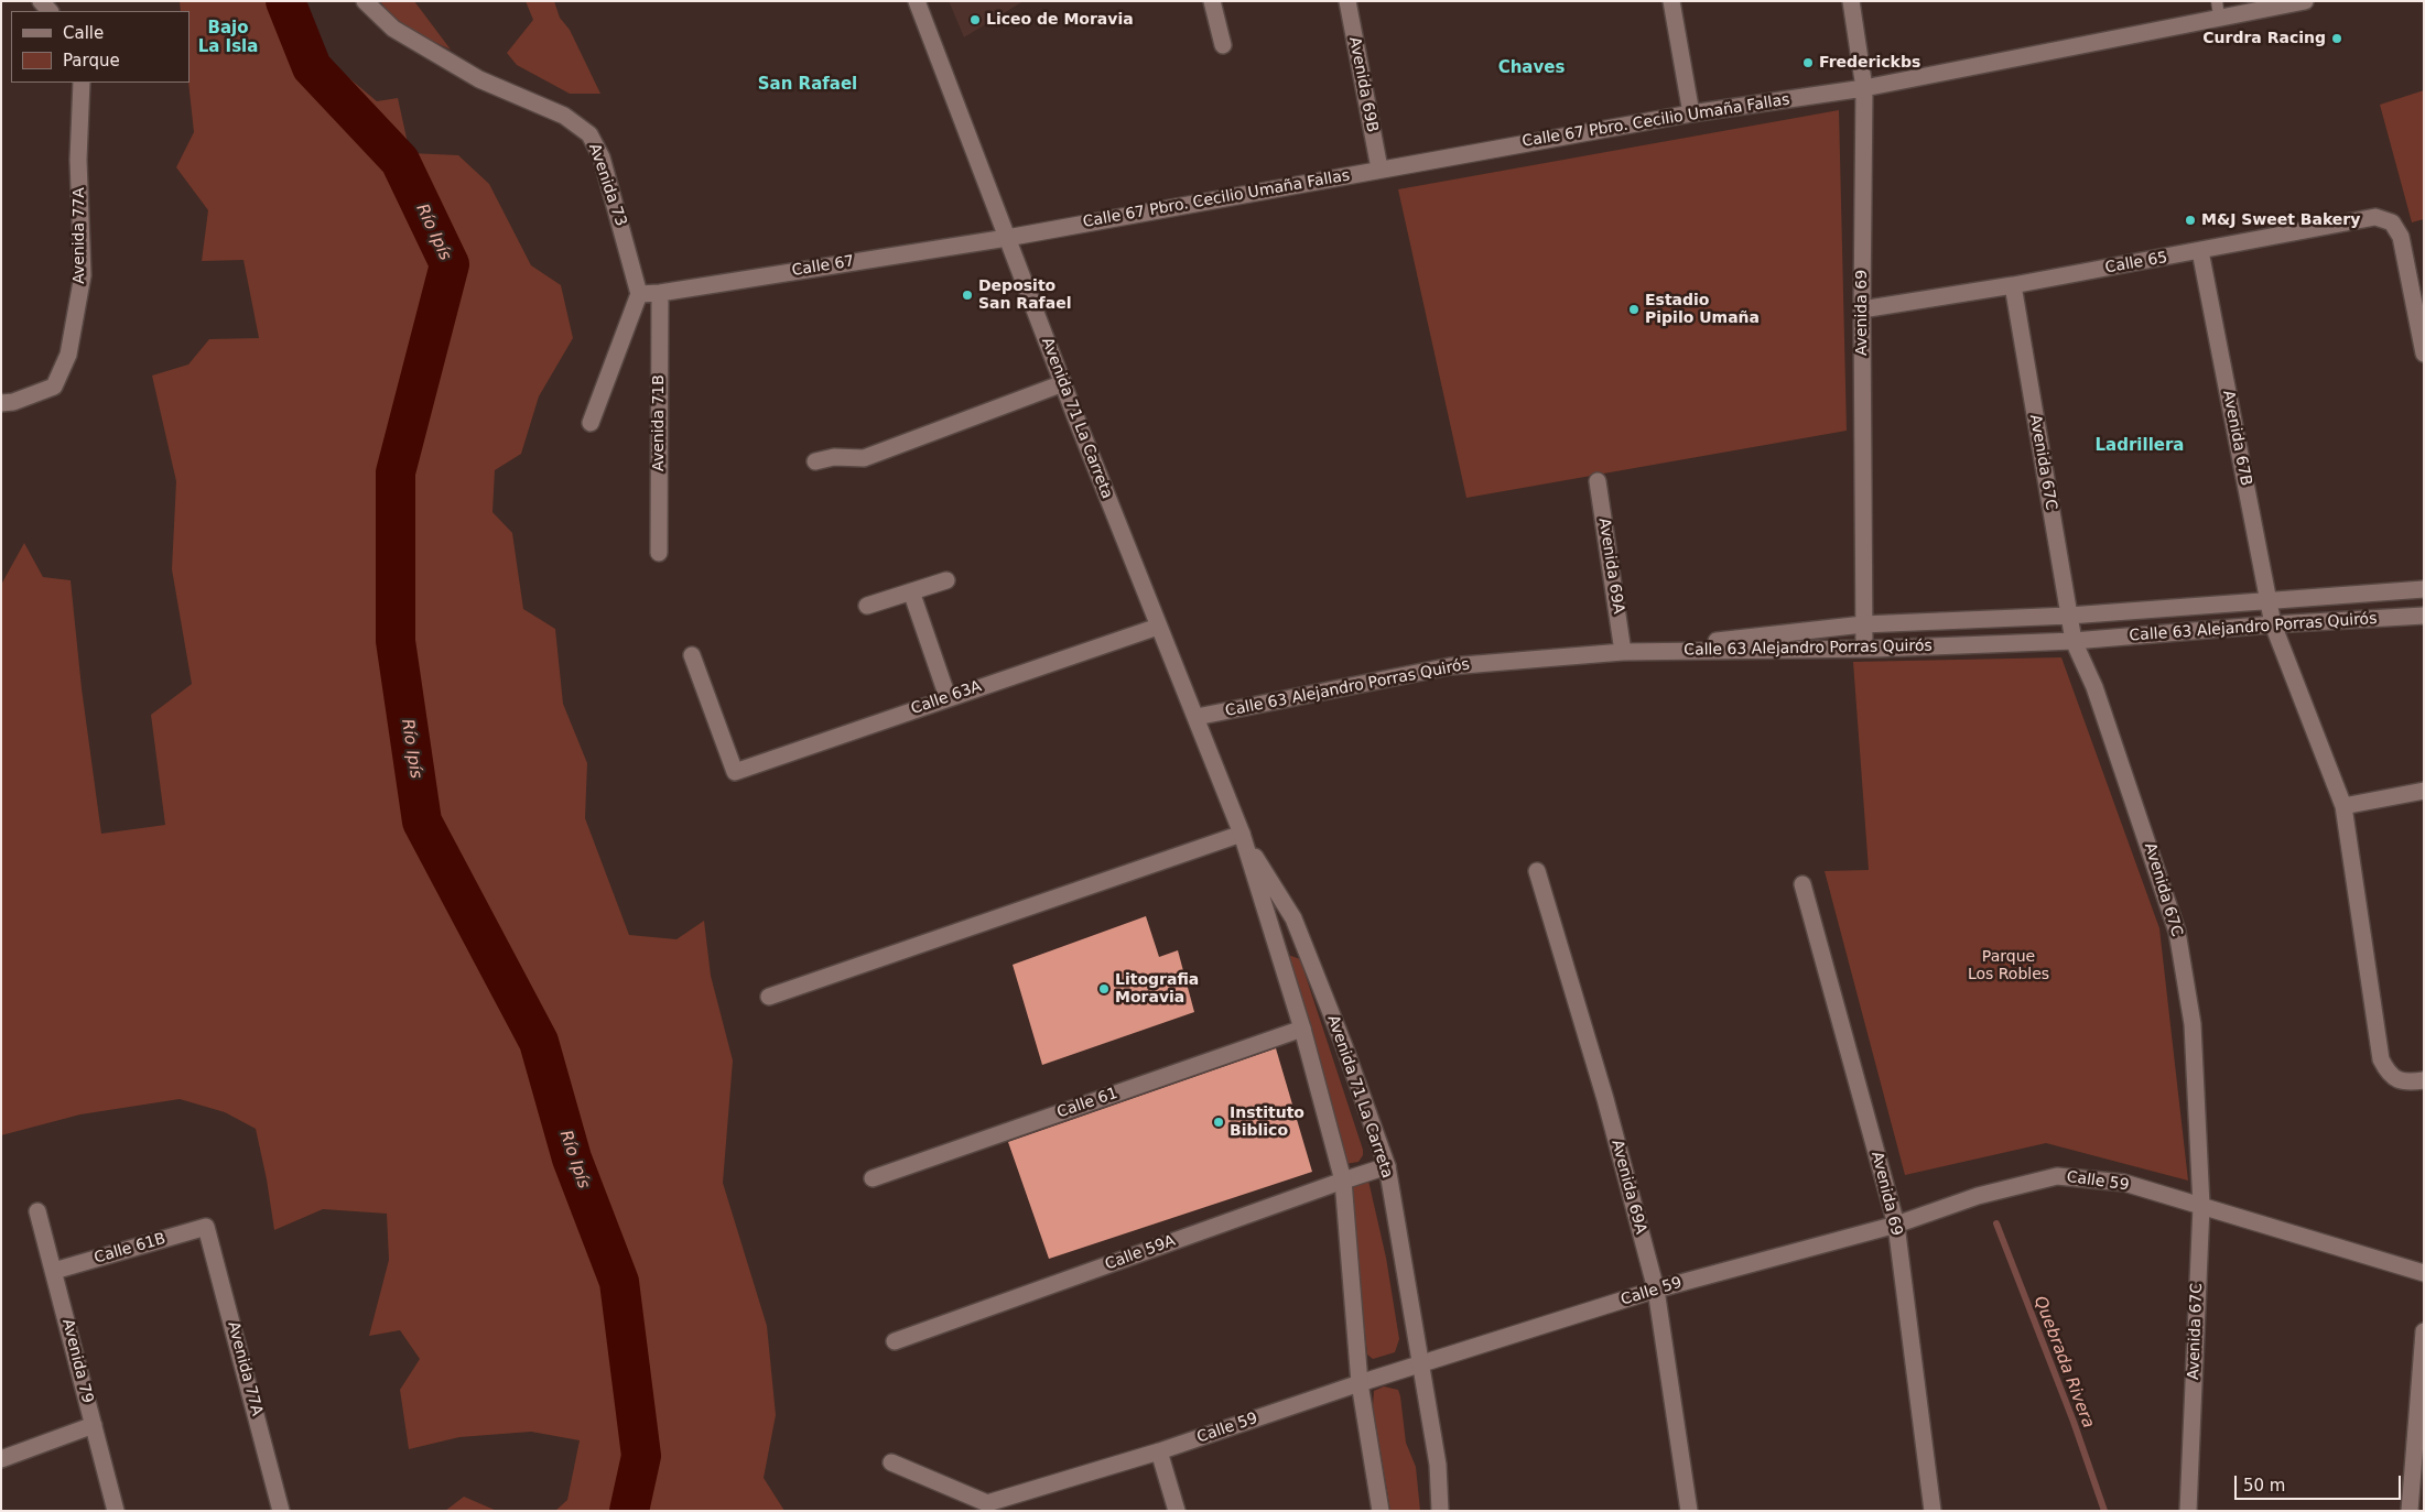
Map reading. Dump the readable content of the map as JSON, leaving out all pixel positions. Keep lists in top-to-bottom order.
{
  "streets": {
    "street": [
      "Avenida 69B",
      "Calle 67 Pbro. Cecilio Umaña Fallas",
      "Avenida 73",
      "Avenida 77A",
      "Calle 65",
      "Calle 67",
      "Avenida 69",
      "Avenida 71 La Carreta",
      "Avenida 71B",
      "Avenida 67B",
      "Avenida 67C",
      "Avenida 69A",
      "Calle 63 Alejandro Porras Quirós",
      "Calle 63A",
      "Calle 61",
      "Calle 59",
      "Calle 61B",
      "Calle 59A",
      "Avenida 79"
    ]
  },
  "crossings": [
    ["Avenida 69B", "Calle 67 Pbro. Cecilio Umaña Fallas"],
    ["Calle 67 Pbro. Cecilio Umaña Fallas", "Calle 67"],
    ["Calle 67 Pbro. Cecilio Umaña Fallas", "Avenida 69"],
    ["Calle 67 Pbro. Cecilio Umaña Fallas", "Avenida 71 La Carreta"],
    ["Avenida 73", "Calle 67"],
    ["Avenida 77A", "Calle 61B"],
    ["Calle 65", "Avenida 69"],
    ["Calle 65", "Avenida 67B"],
    ["Calle 65", "Avenida 67C"],
    ["Calle 67", "Avenida 71 La Carreta"],
    ["Calle 67", "Avenida 71B"],
    ["Avenida 69", "Calle 63 Alejandro Porras Quirós"],
    ["Avenida 69", "Calle 59"],
    ["Avenida 71 La Carreta", "Calle 63 Alejandro Porras Quirós"],
    ["Avenida 71 La Carreta", "Calle 63A"],
    ["Avenida 71 La Carreta", "Calle 61"],
    ["Avenida 71 La Carreta", "Calle 59"],
    ["Avenida 71 La Carreta", "Calle 59A"],
    ["Avenida 67B", "Calle 63 Alejandro Porras Quirós"],
    ["Avenida 67C", "Calle 63 Alejandro Porras Quirós"],
    ["Avenida 67C", "Calle 59"],
    ["Avenida 69A", "Calle 63 Alejandro Porras Quirós"],
    ["Avenida 69A", "Calle 59"],
    ["Calle 61B", "Avenida 79"]
  ],
  "districts": [
    "Bajo La Isla",
    "Chaves",
    "San Rafael",
    "Ladrillera"
  ],
  "water": ["Río Ipís", "Quebrada Rivera"],
  "parks": ["Parque Los Robles"],
  "places": [
    "Liceo de Moravia",
    "Curdra Racing",
    "Frederickbs",
    "M&J Sweet Bakery",
    "Deposito San Rafael",
    "Estadio Pipilo Umaña",
    "Litografia Moravia",
    "Instituto Biblico"
  ],
  "legend": ["Calle", "Parque"],
  "scale_bar": "50 m"
}
